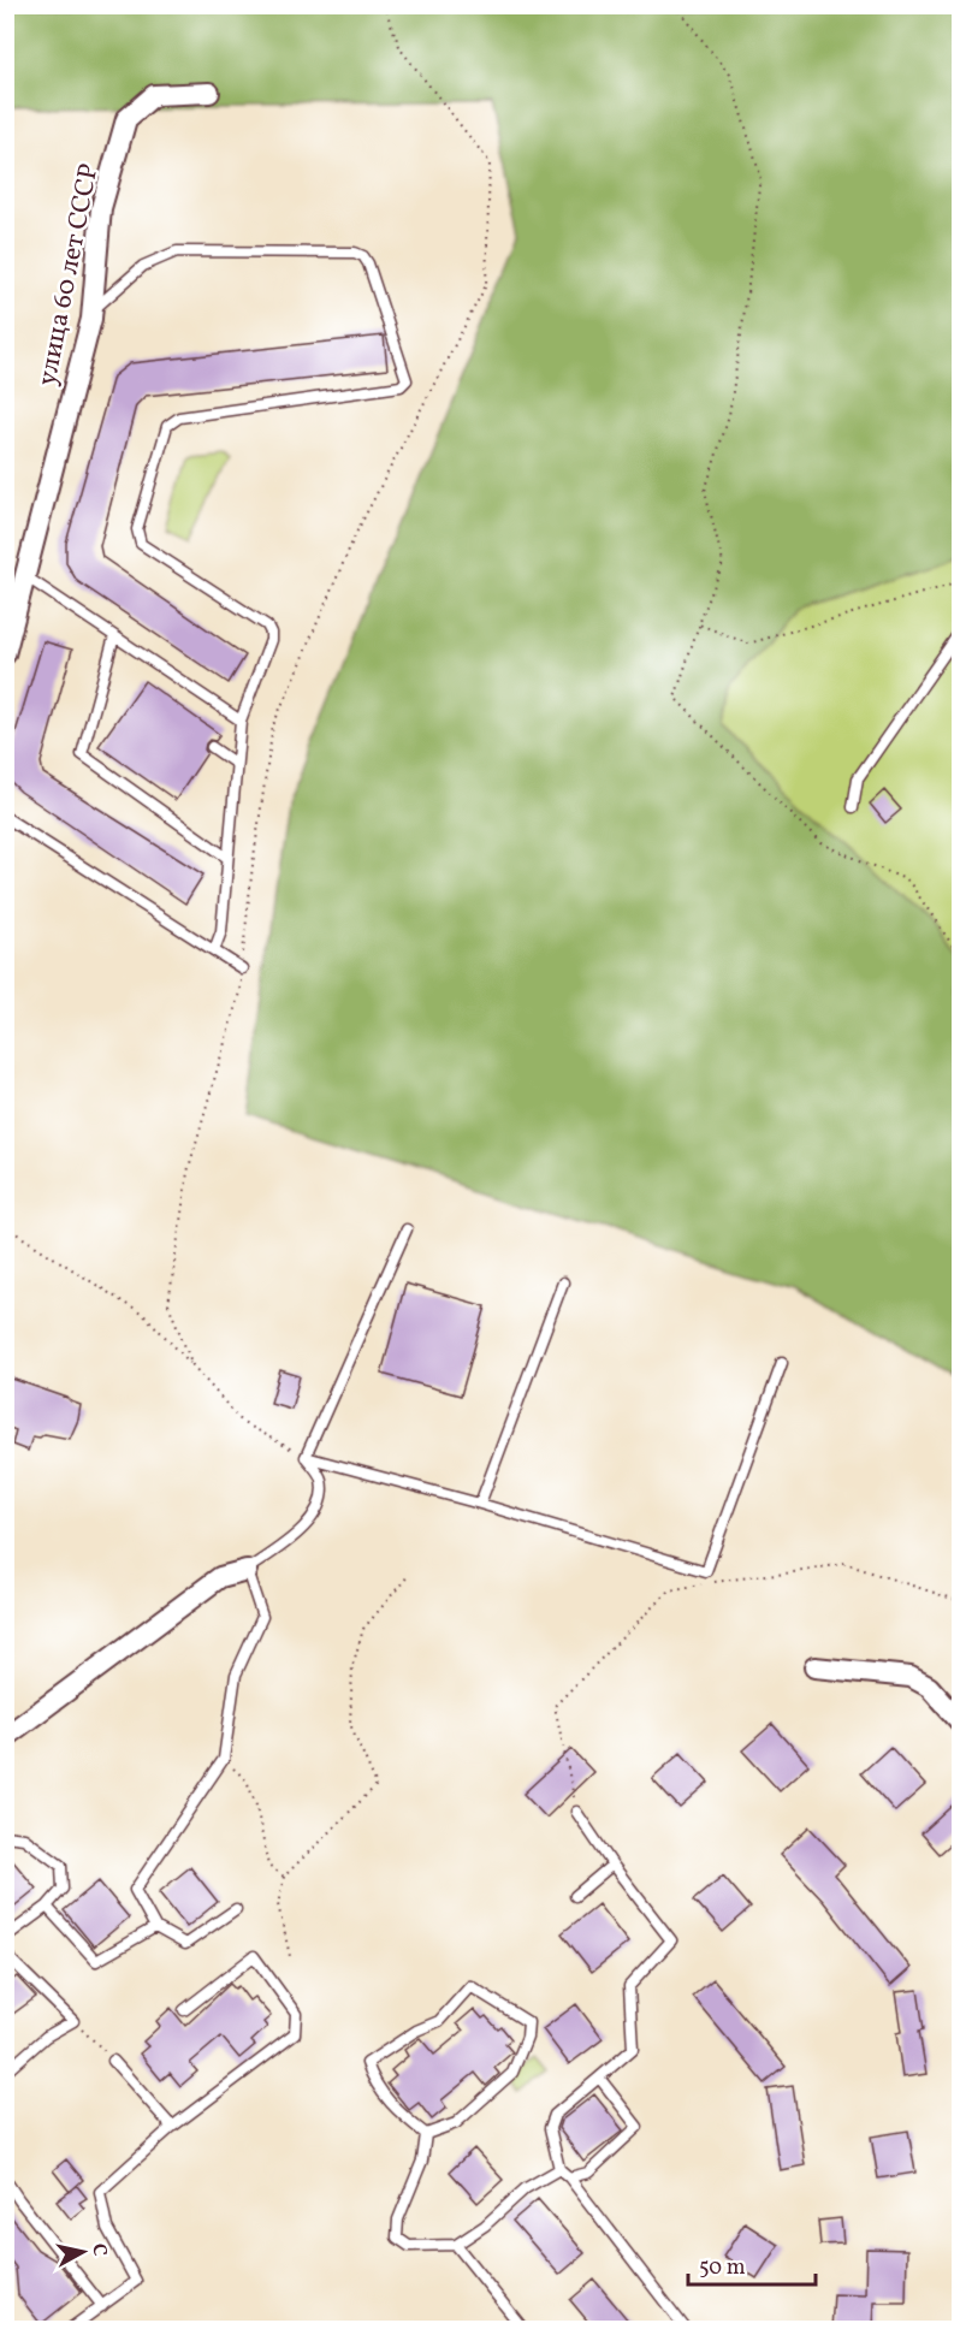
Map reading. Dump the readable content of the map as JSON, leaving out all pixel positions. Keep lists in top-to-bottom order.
{
  "streets": {
    "street": ["улица 60 лет СССР"]
  },
  "scale_bar": "50 m",
  "north": "right"
}
